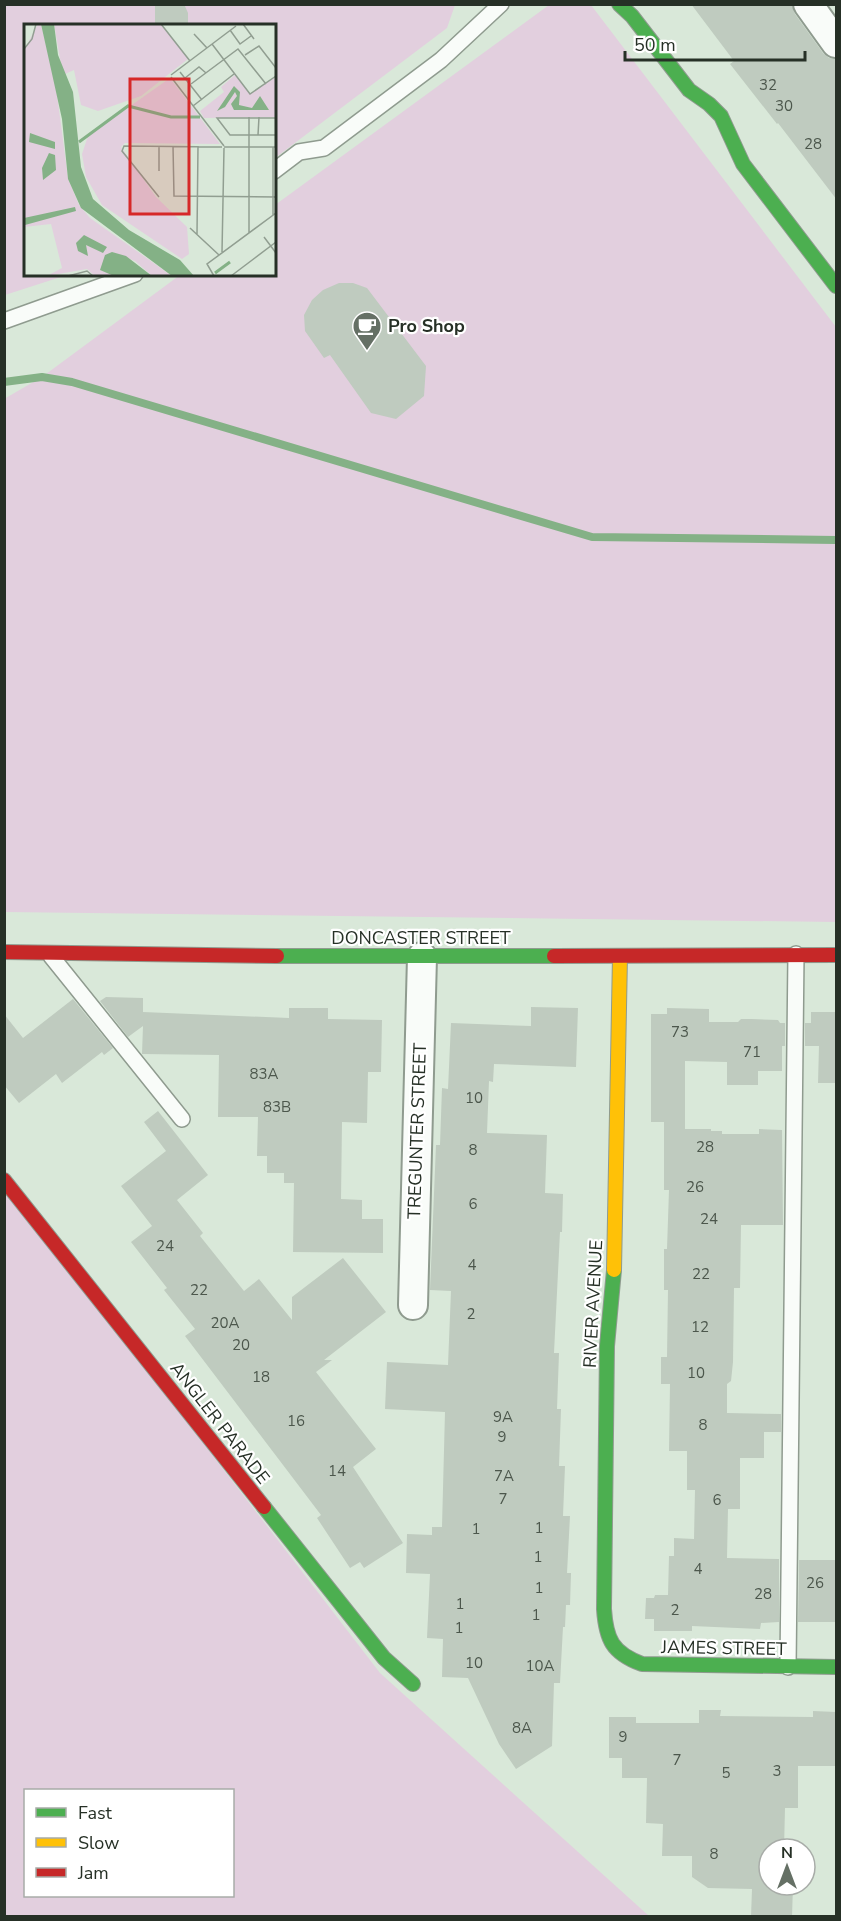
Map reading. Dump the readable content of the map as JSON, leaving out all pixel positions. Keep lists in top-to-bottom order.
{
  "streets": {
    "street": [
      "DONCASTER STREET",
      "TREGUNTER STREET",
      "RIVER AVENUE",
      "ANGLER PARADE",
      "JAMES STREET"
    ]
  },
  "crossings": [
    ["DONCASTER STREET", "TREGUNTER STREET"],
    ["DONCASTER STREET", "RIVER AVENUE"],
    ["RIVER AVENUE", "JAMES STREET"]
  ],
  "places": {
    "cafe": ["Pro Shop"]
  },
  "house_numbers": [
    "32",
    "30",
    "28",
    "73",
    "71",
    "83A",
    "10",
    "83B",
    "28",
    "8",
    "26",
    "6",
    "24",
    "24",
    "4",
    "22",
    "22",
    "2",
    "20A",
    "12",
    "20",
    "10",
    "18",
    "9A",
    "16",
    "8",
    "9",
    "14",
    "7A",
    "7",
    "6",
    "1",
    "1",
    "1",
    "4",
    "26",
    "1",
    "28",
    "1",
    "2",
    "1",
    "1",
    "10",
    "10A",
    "8A",
    "9",
    "7",
    "3",
    "5",
    "8"
  ],
  "legend": ["Fast", "Slow", "Jam"],
  "scale_bar": "50 m",
  "north": "top"
}
